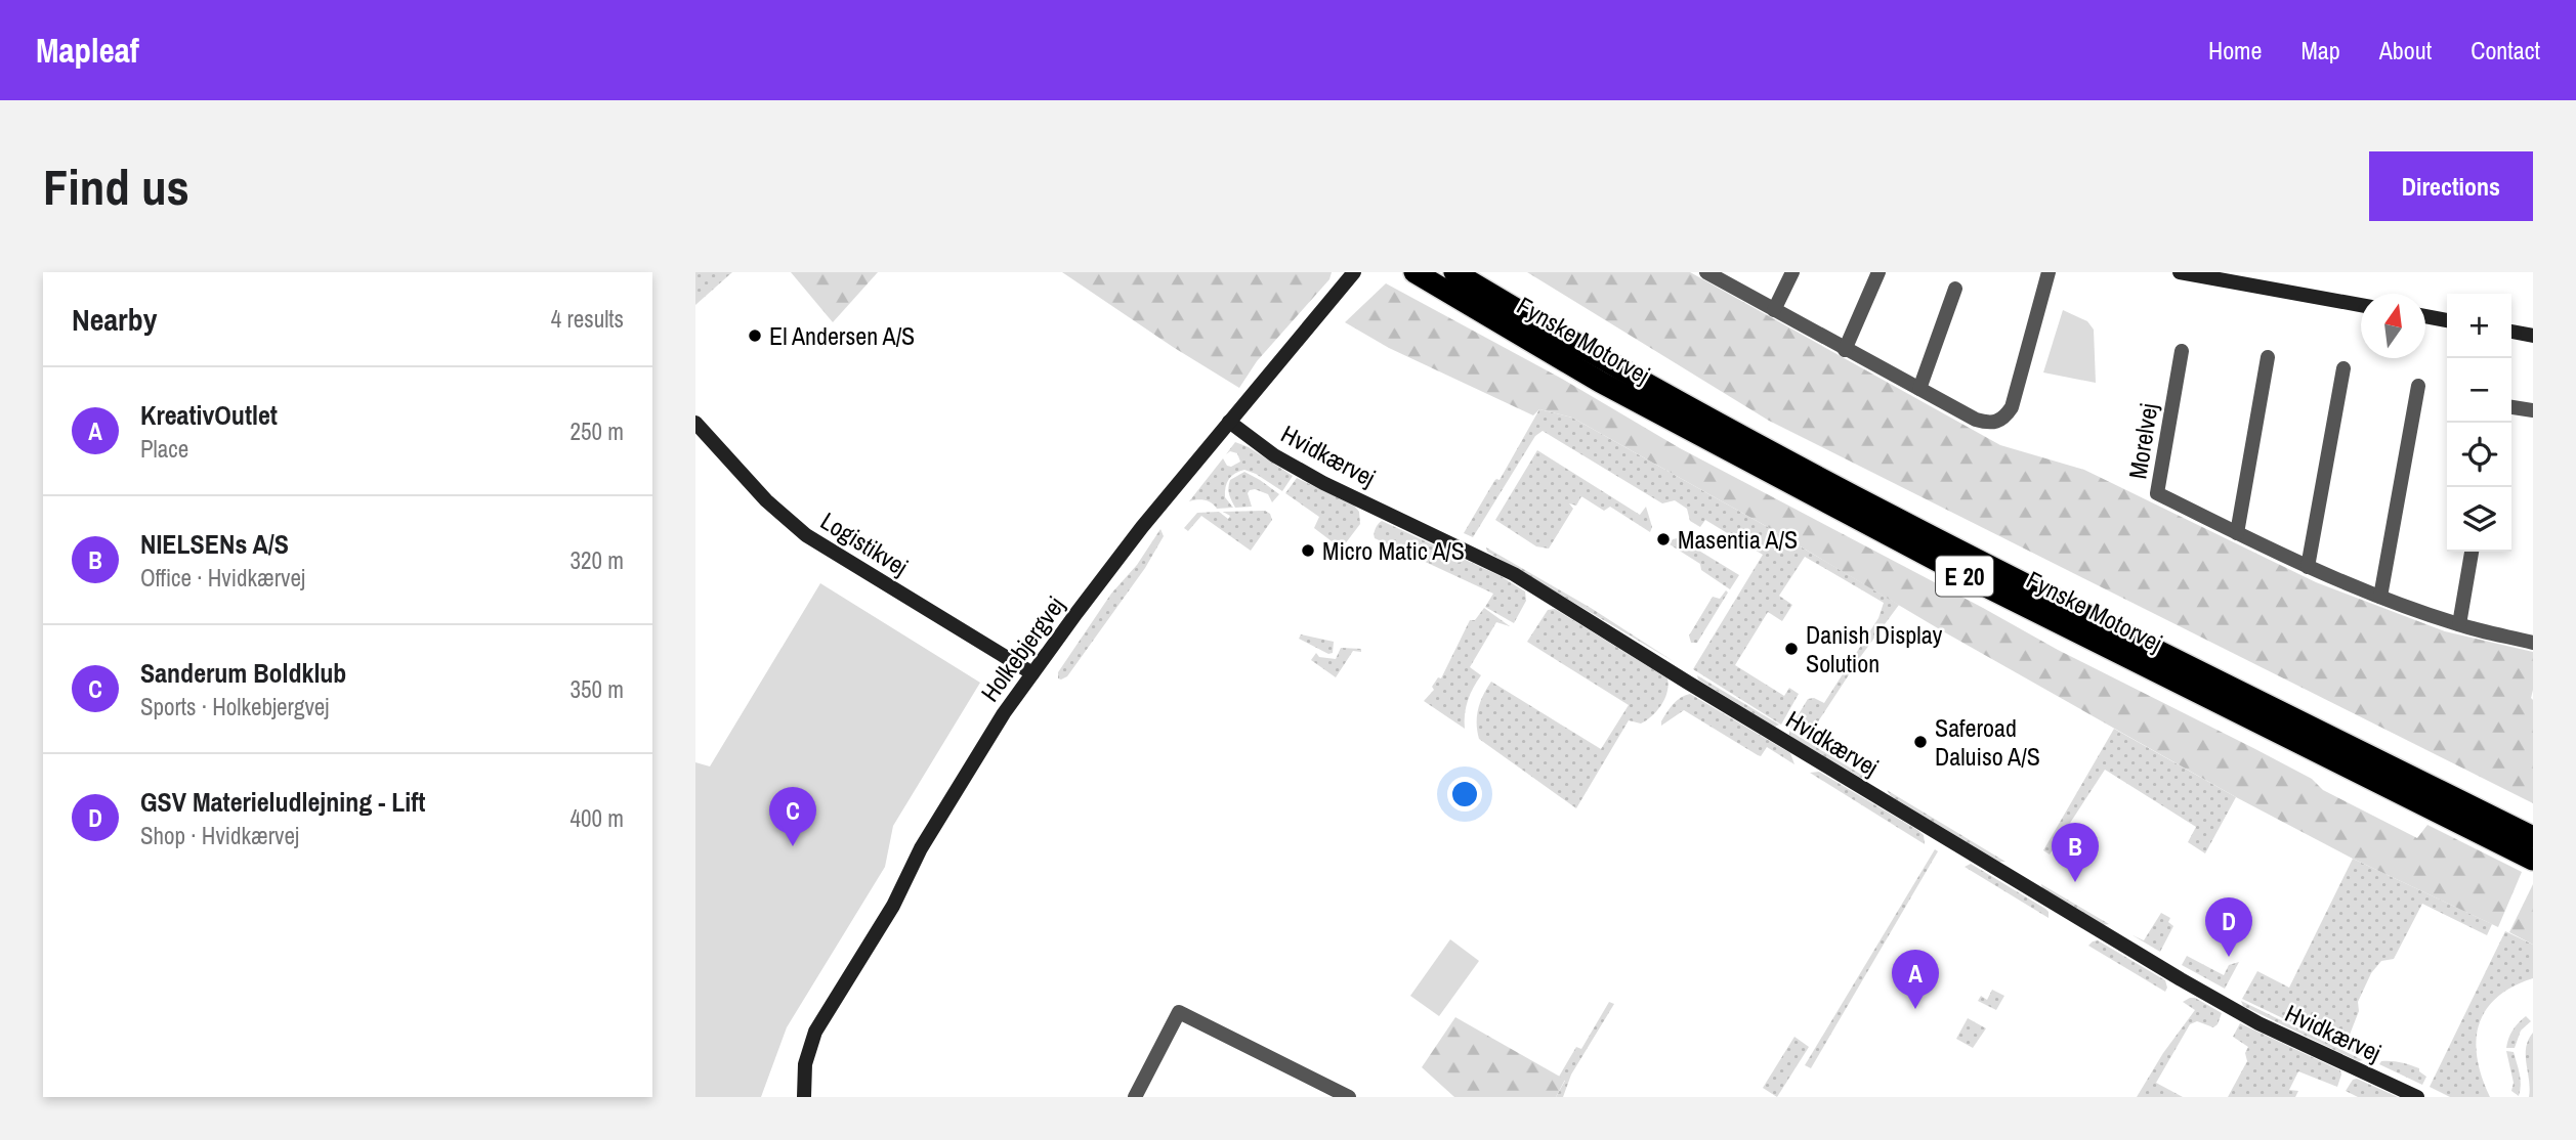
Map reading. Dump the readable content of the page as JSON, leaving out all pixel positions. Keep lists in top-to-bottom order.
{
  "streets": {
    "highway": ["Fynske Motorvej", "E 20"],
    "street": [
      "Morelvej",
      "Hvidkærvej",
      "Logistikvej",
      "Holkebjergvej"
    ]
  },
  "crossings": [
    ["Hvidkærvej", "Holkebjergvej"],
    ["Logistikvej", "Holkebjergvej"]
  ],
  "places": [
    "El Andersen A/S",
    "Masentia A/S",
    "Micro Matic A/S",
    "Danish Display Solution",
    "Saferoad Daluiso A/S"
  ],
  "north": "top",
  "page": {
    "header": "Mapleaf",
    "nav": [
      "Home",
      "Map",
      "About",
      "Contact"
    ],
    "buttons": "Directions",
    "title": "Find us",
    "heading": ["Nearby", "4 results"],
    "map_buttons": ["+", "−"],
    "list": [
      {
        "mark": "A",
        "name": "KreativOutlet",
        "note": "Place",
        "value": "250 m"
      },
      {
        "mark": "B",
        "name": "NIELSENs A/S",
        "note": "Office · Hvidkærvej",
        "value": "320 m"
      },
      {
        "mark": "C",
        "name": "Sanderum Boldklub",
        "note": "Sports · Holkebjergvej",
        "value": "350 m"
      },
      {
        "mark": "D",
        "name": "GSV Materieludlejning - Lift",
        "note": "Shop · Hvidkærvej",
        "value": "400 m"
      }
    ],
    "pins": [
      "C",
      "B",
      "D",
      "A"
    ]
  }
}
